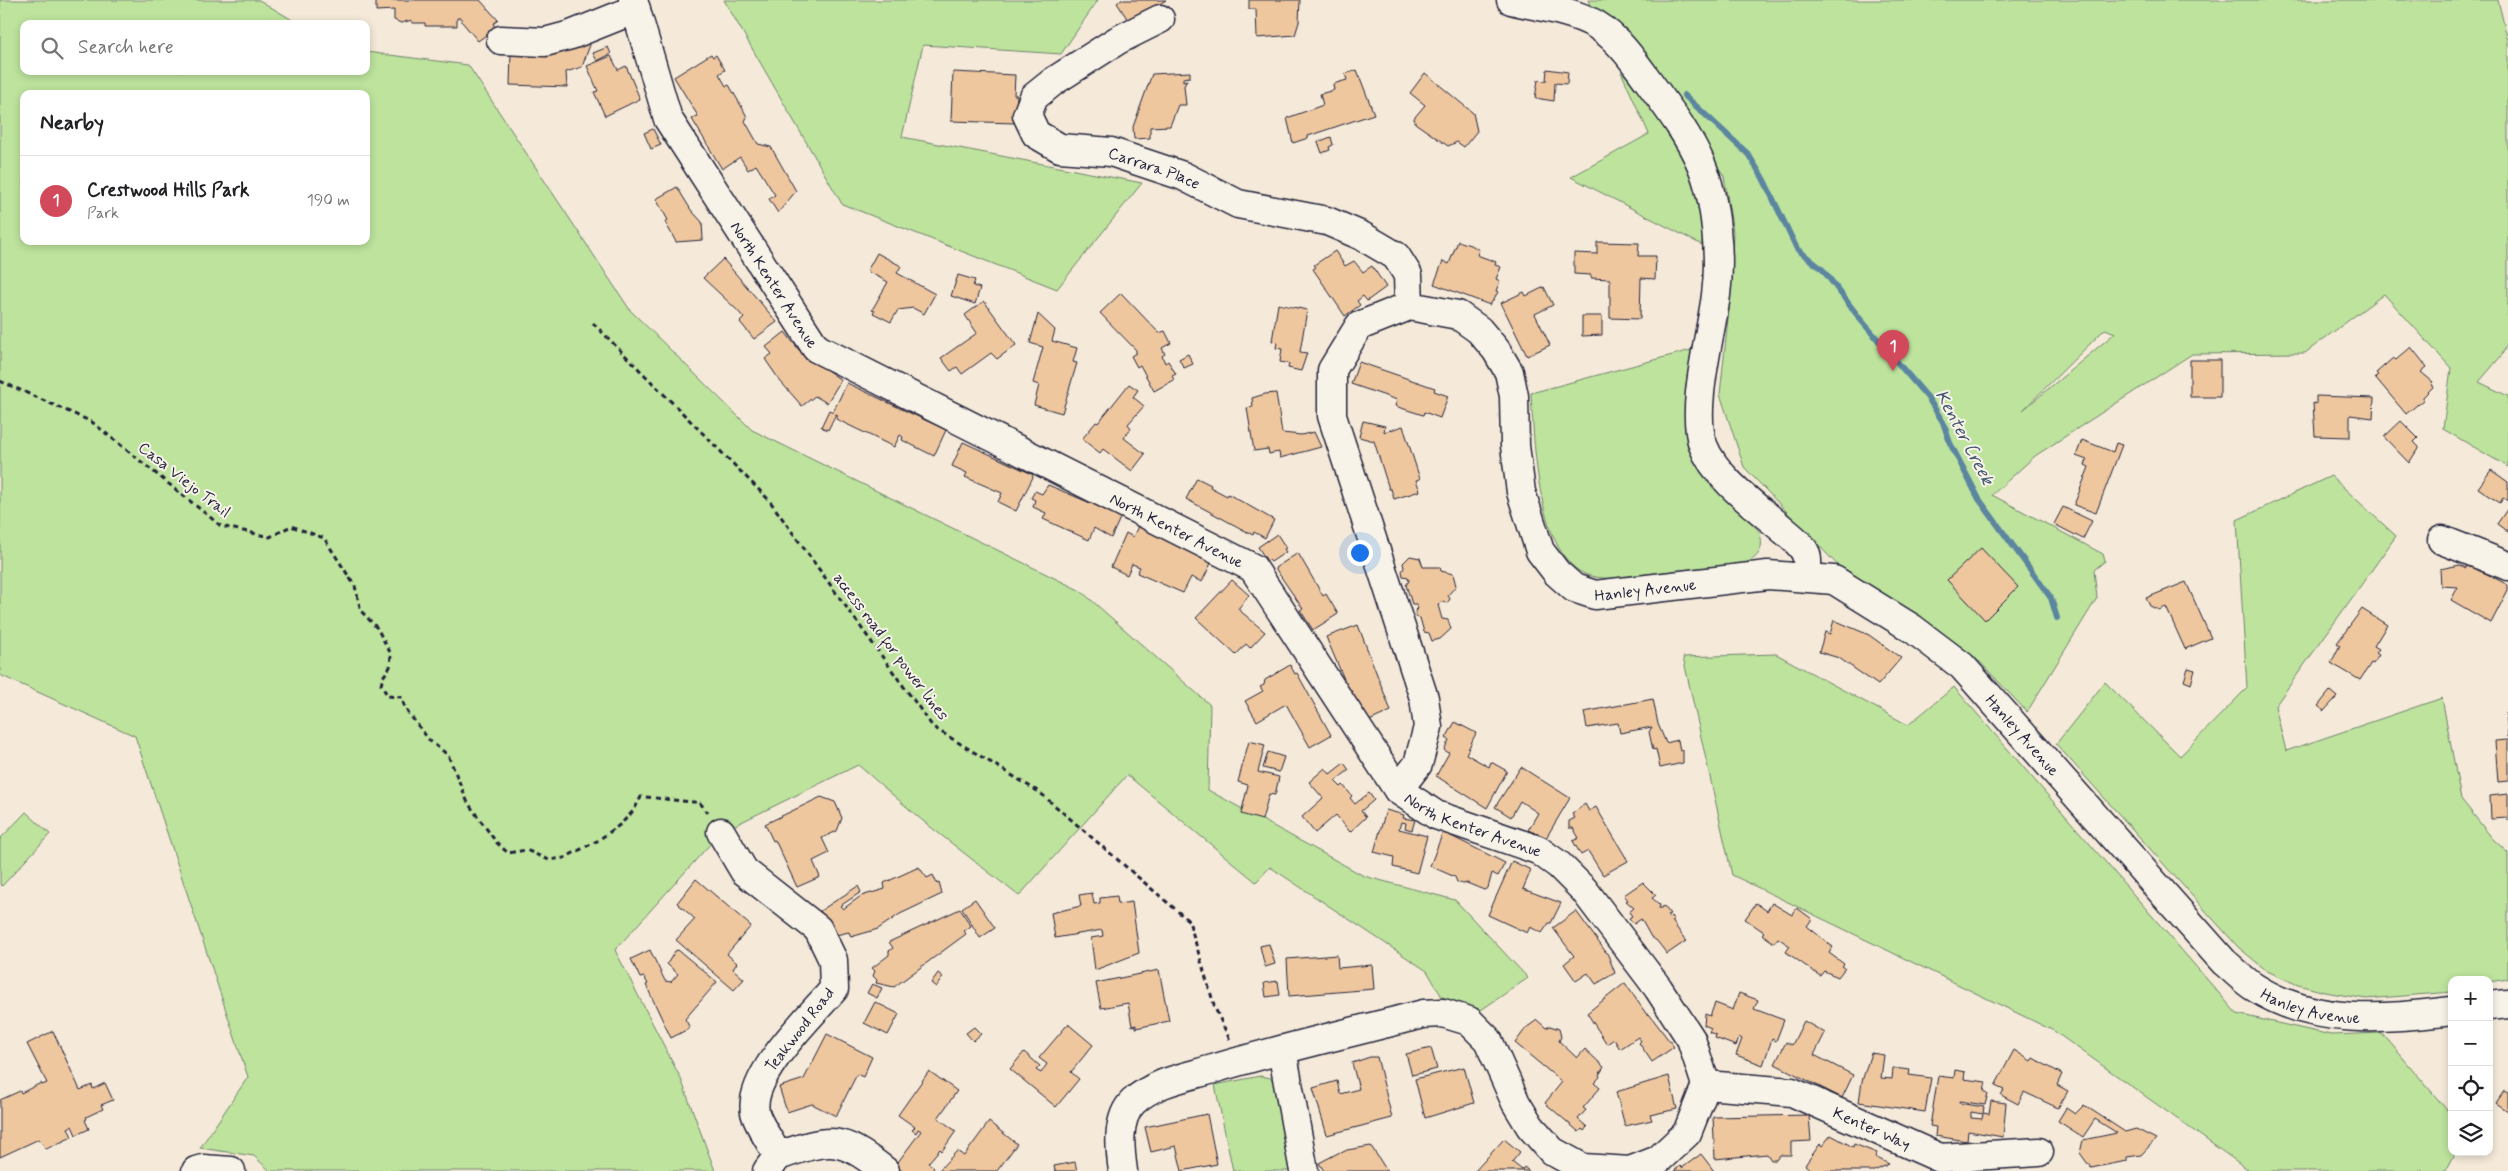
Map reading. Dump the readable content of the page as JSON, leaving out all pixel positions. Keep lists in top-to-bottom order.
{
  "streets": {
    "street": [
      "Carrara Place",
      "North Kenter Avenue",
      "Hanley Avenue",
      "Teakwood Road",
      "Kenter Way"
    ],
    "path": ["Casa Viejo Trail", "access road for power lines"]
  },
  "crossings": [
    ["Carrara Place", "Hanley Avenue"],
    ["North Kenter Avenue", "Kenter Way"],
    ["Casa Viejo Trail", "Teakwood Road"]
  ],
  "water": ["Kenter Creek"],
  "page": {
    "search": "Search here",
    "heading": "Nearby",
    "list": [
      {
        "mark": "1",
        "name": "Crestwood Hills Park",
        "note": "Park",
        "value": "190 m"
      }
    ],
    "pins": "1",
    "map_buttons": ["+", "−"]
  }
}
